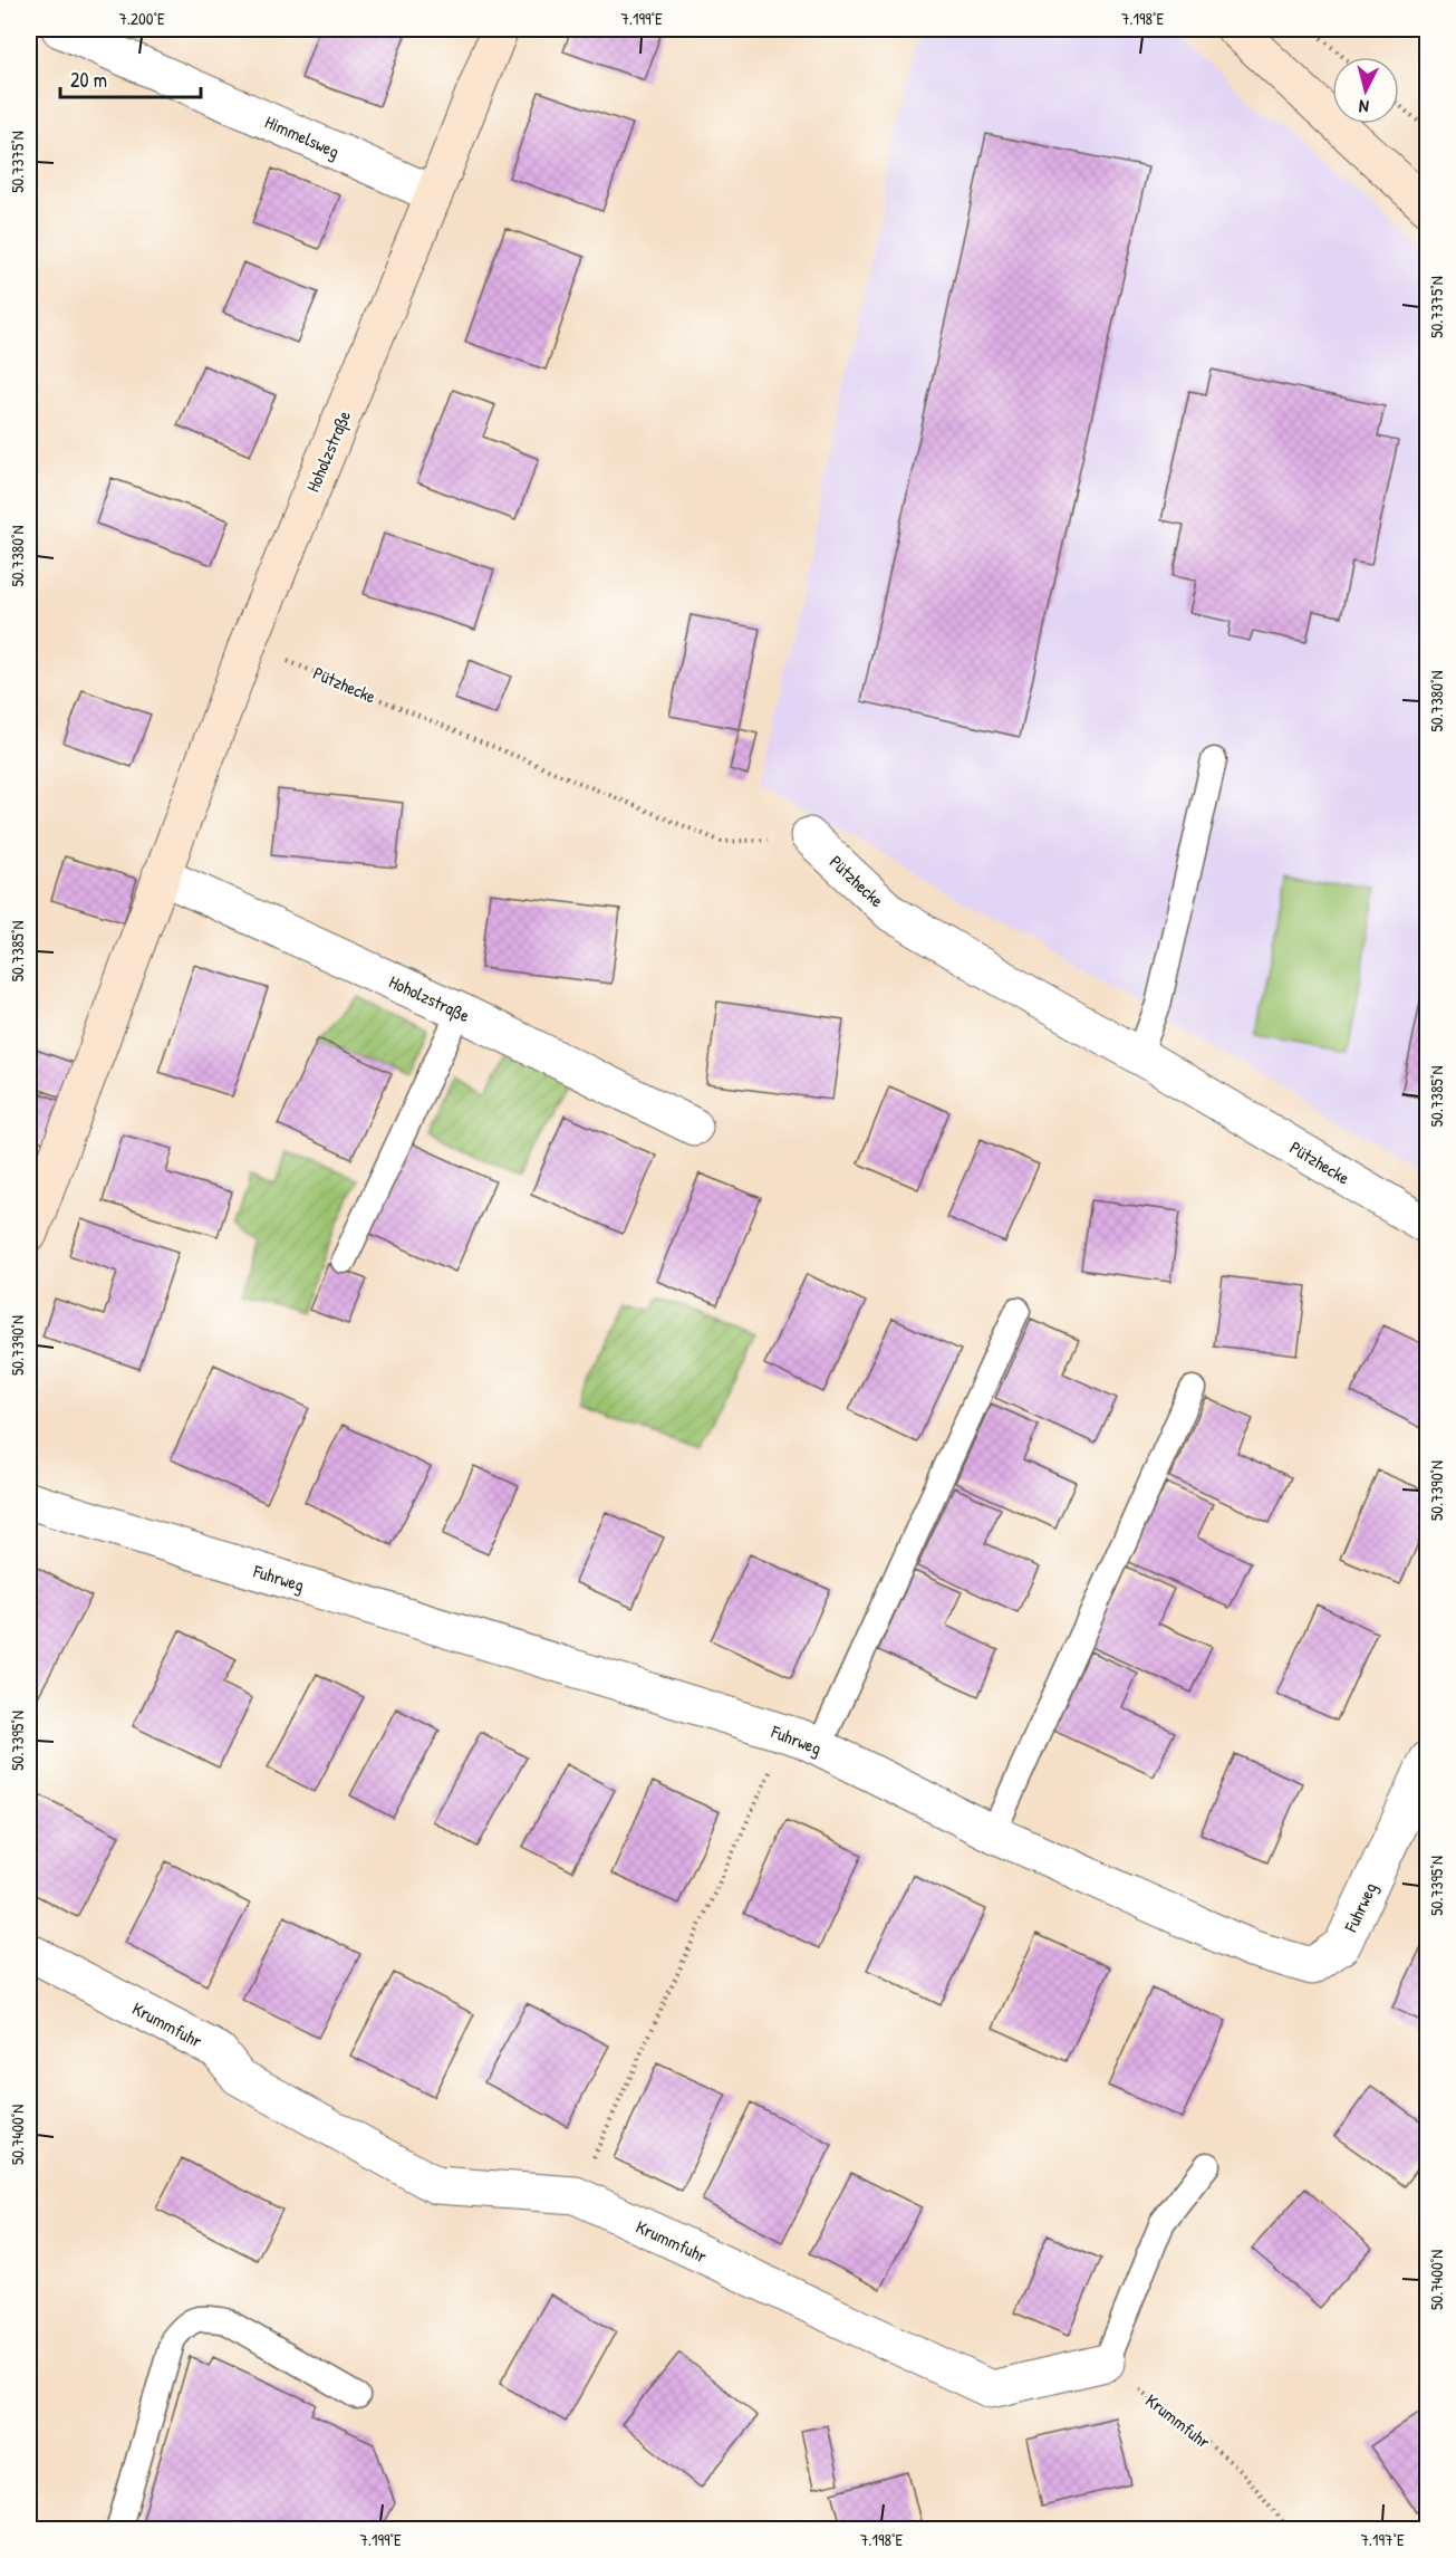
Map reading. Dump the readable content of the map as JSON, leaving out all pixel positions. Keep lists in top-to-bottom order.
{
  "streets": {
    "street": [
      "Himmelsweg",
      "Hoholzstraße",
      "Pützhecke",
      "Fuhrweg",
      "Krummfuhr"
    ]
  },
  "crossings": [
    ["Himmelsweg", "Hoholzstraße"],
    ["Hoholzstraße", "Pützhecke"]
  ],
  "scale_bar": "20 m",
  "north": "bottom",
  "coordinates": [
    "7.200°E",
    "7.199°E",
    "7.198°E",
    "50.7375°N",
    "50.7380°N",
    "50.7385°N",
    "50.7390°N",
    "50.7395°N",
    "50.7400°N",
    "7.197°E"
  ]
}
